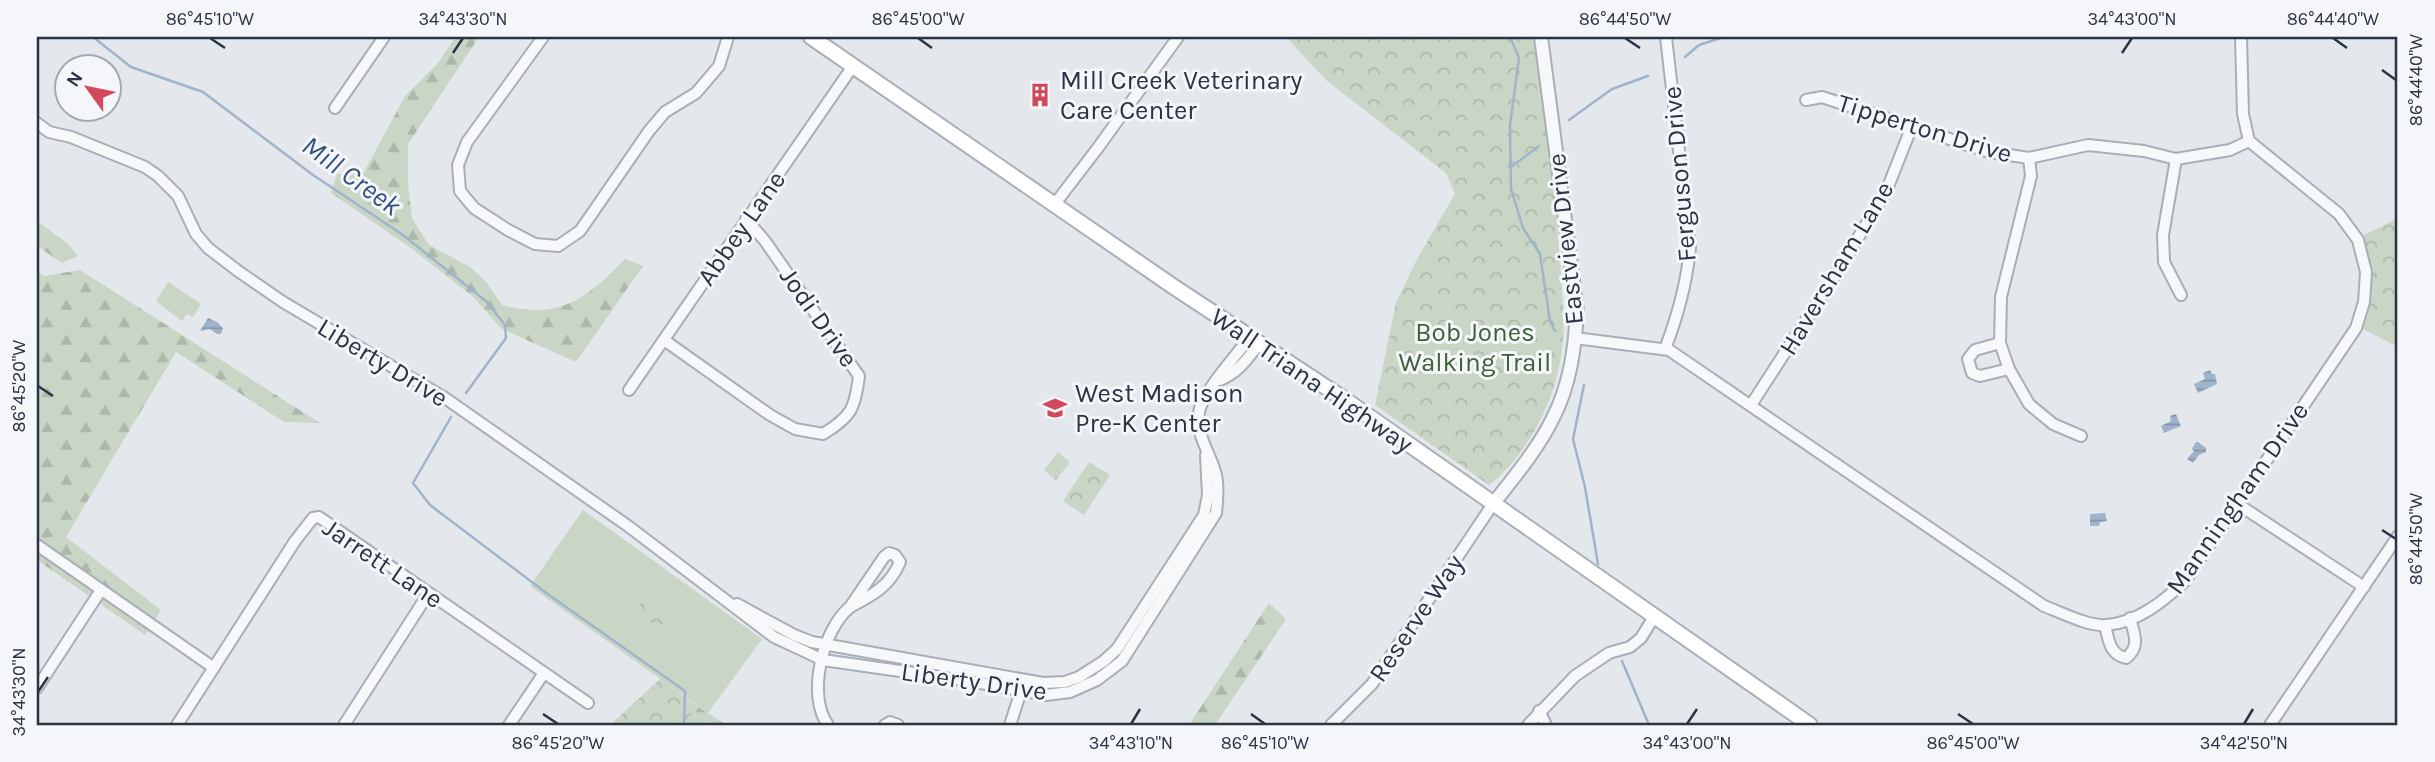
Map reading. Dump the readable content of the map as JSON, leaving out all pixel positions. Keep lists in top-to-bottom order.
{
  "streets": {
    "main road": ["Wall Triana Highway"],
    "street": [
      "Tipperton Drive",
      "Ferguson Drive",
      "Abbey Lane",
      "Eastview Drive",
      "Haversham Lane",
      "Jodi Drive",
      "Liberty Drive",
      "Manningham Drive",
      "Jarrett Lane",
      "Reserve Way"
    ]
  },
  "crossings": [
    ["Tipperton Drive", "Haversham Lane"],
    ["Tipperton Drive", "Manningham Drive"],
    ["Abbey Lane", "Jodi Drive"],
    ["Abbey Lane", "Wall Triana Highway"],
    ["Eastview Drive", "Wall Triana Highway"],
    ["Eastview Drive", "Reserve Way"],
    ["Liberty Drive", "Wall Triana Highway"],
    ["Wall Triana Highway", "Reserve Way"]
  ],
  "water": ["Mill Creek"],
  "parks": ["Bob Jones Walking Trail"],
  "places": {
    "building": ["Mill Creek Veterinary Care Center"],
    "school or university": ["West Madison Pre-K Center"]
  },
  "north": "top left",
  "coordinates": [
    "86°45'10\"W",
    "34°43'30\"N",
    "86°45'00\"W",
    "86°44'50\"W",
    "34°43'00\"N",
    "86°44'40\"W",
    "86°45'20\"W",
    "34°43'10\"N",
    "34°42'50\"N"
  ]
}
